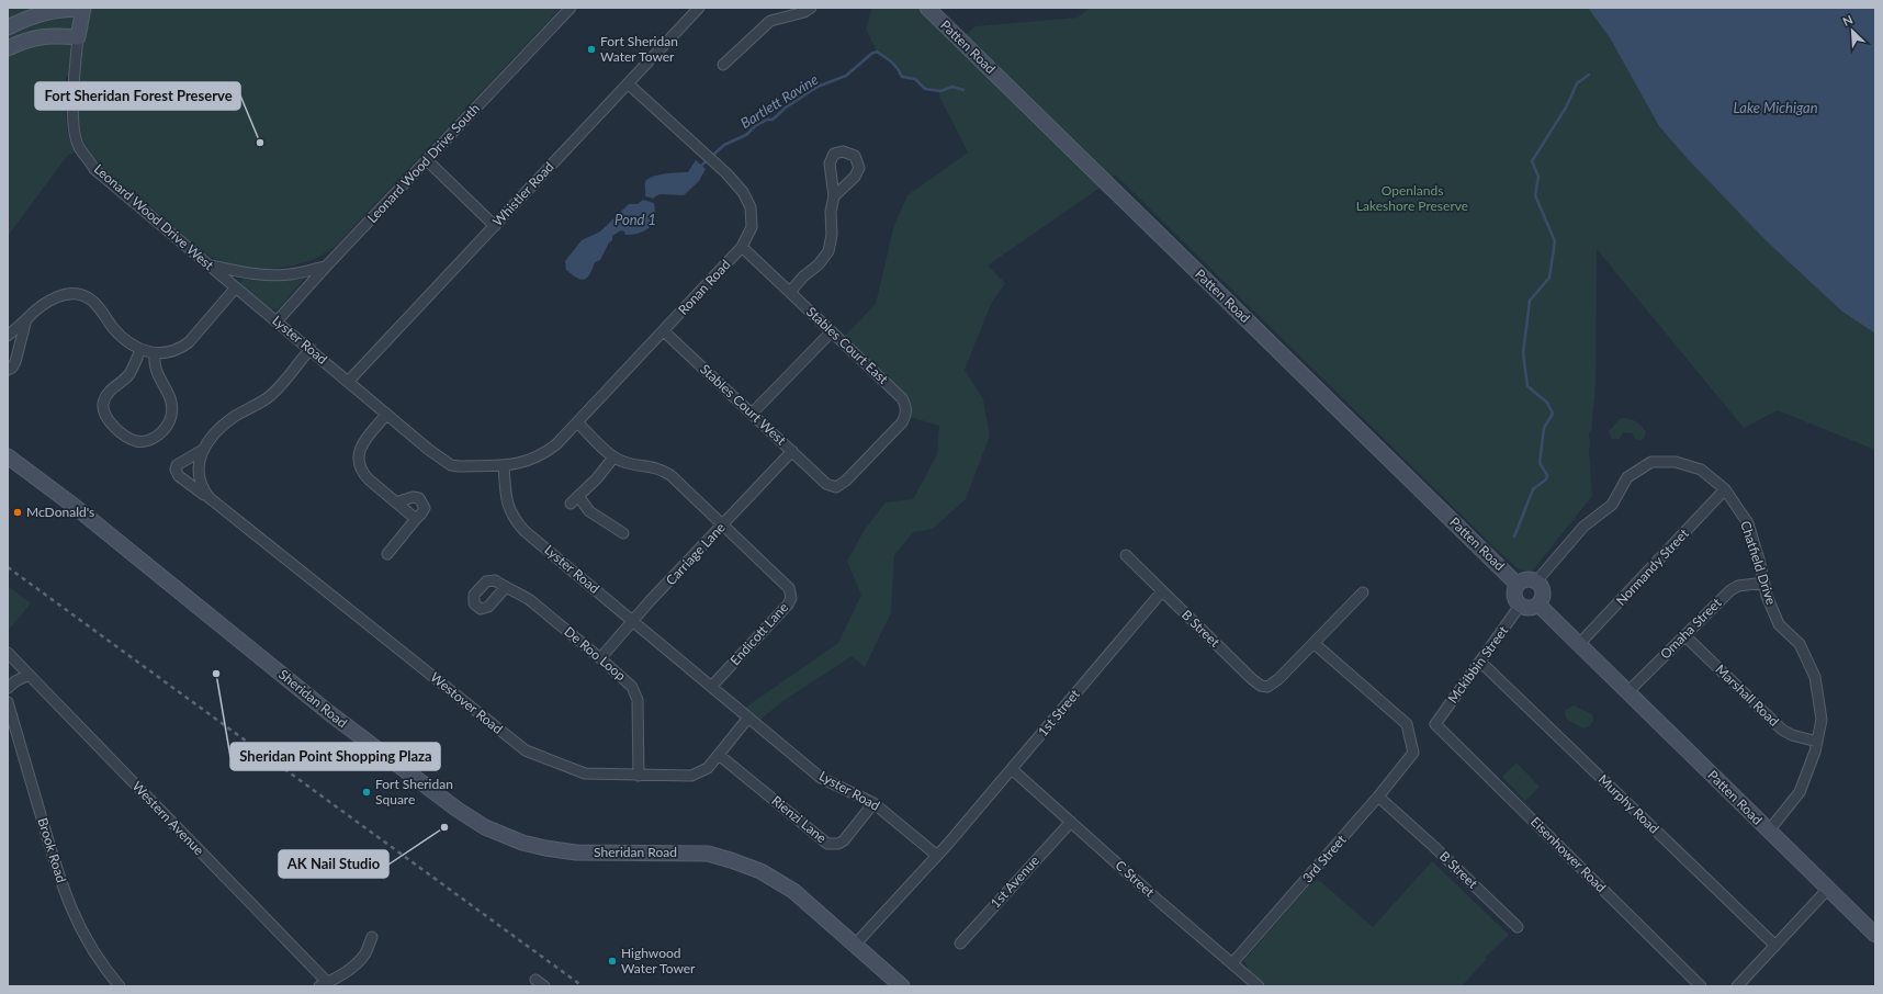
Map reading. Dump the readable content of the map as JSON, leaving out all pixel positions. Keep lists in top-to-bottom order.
{
  "streets": {
    "street": [
      "Patten Road",
      "Leonard Wood Drive South",
      "Whistler Road",
      "Leonard Wood Drive West",
      "Ronan Road",
      "Lyster Road",
      "Stables Court East",
      "Stables Court West",
      "Carriage Lane",
      "Chatfield Drive",
      "Normandy Street",
      "B Street",
      "Omaha Street",
      "Endicott Lane",
      "De Roo Loop",
      "Mckibbin Street",
      "Marshall Road",
      "Sheridan Road",
      "Westover Road",
      "1st Street",
      "Murphy Road",
      "Western Avenue",
      "Rienzi Lane",
      "Brook Road",
      "Eisenhower Road",
      "3rd Street",
      "C Street",
      "1st Avenue"
    ]
  },
  "crossings": [
    ["Patten Road", "Chatfield Drive"],
    ["Patten Road", "Normandy Street"],
    ["Patten Road", "Omaha Street"],
    ["Patten Road", "Mckibbin Street"],
    ["Leonard Wood Drive South", "Lyster Road"],
    ["Whistler Road", "Ronan Road"],
    ["Whistler Road", "Lyster Road"],
    ["Leonard Wood Drive West", "Lyster Road"],
    ["Ronan Road", "Lyster Road"],
    ["Ronan Road", "Stables Court East"],
    ["Ronan Road", "Stables Court West"],
    ["Lyster Road", "Carriage Lane"],
    ["Lyster Road", "Endicott Lane"],
    ["Lyster Road", "Westover Road"],
    ["Lyster Road", "1st Street"],
    ["Lyster Road", "Rienzi Lane"],
    ["Stables Court East", "Stables Court West"],
    ["Stables Court West", "Carriage Lane"],
    ["Carriage Lane", "Endicott Lane"],
    ["Carriage Lane", "De Roo Loop"],
    ["Chatfield Drive", "Normandy Street"],
    ["Chatfield Drive", "Omaha Street"],
    ["Chatfield Drive", "Mckibbin Street"],
    ["Chatfield Drive", "Marshall Road"],
    ["B Street", "1st Street"],
    ["B Street", "3rd Street"],
    ["Omaha Street", "Marshall Road"],
    ["De Roo Loop", "Westover Road"],
    ["Mckibbin Street", "Murphy Road"],
    ["Mckibbin Street", "Eisenhower Road"],
    ["Sheridan Road", "1st Street"],
    ["Westover Road", "Rienzi Lane"],
    ["1st Street", "C Street"],
    ["3rd Street", "C Street"],
    ["C Street", "1st Avenue"]
  ],
  "water": ["Bartlett Ravine", "Lake Michigan", "Pond 1"],
  "parks": ["Openlands Lakeshore Preserve"],
  "places": [
    "Fort Sheridan Water Tower",
    "Fort Sheridan Forest Preserve",
    "McDonald's",
    "Sheridan Point Shopping Plaza",
    "Fort Sheridan Square",
    "AK Nail Studio",
    "Highwood Water Tower"
  ],
  "north": "top left"
}
